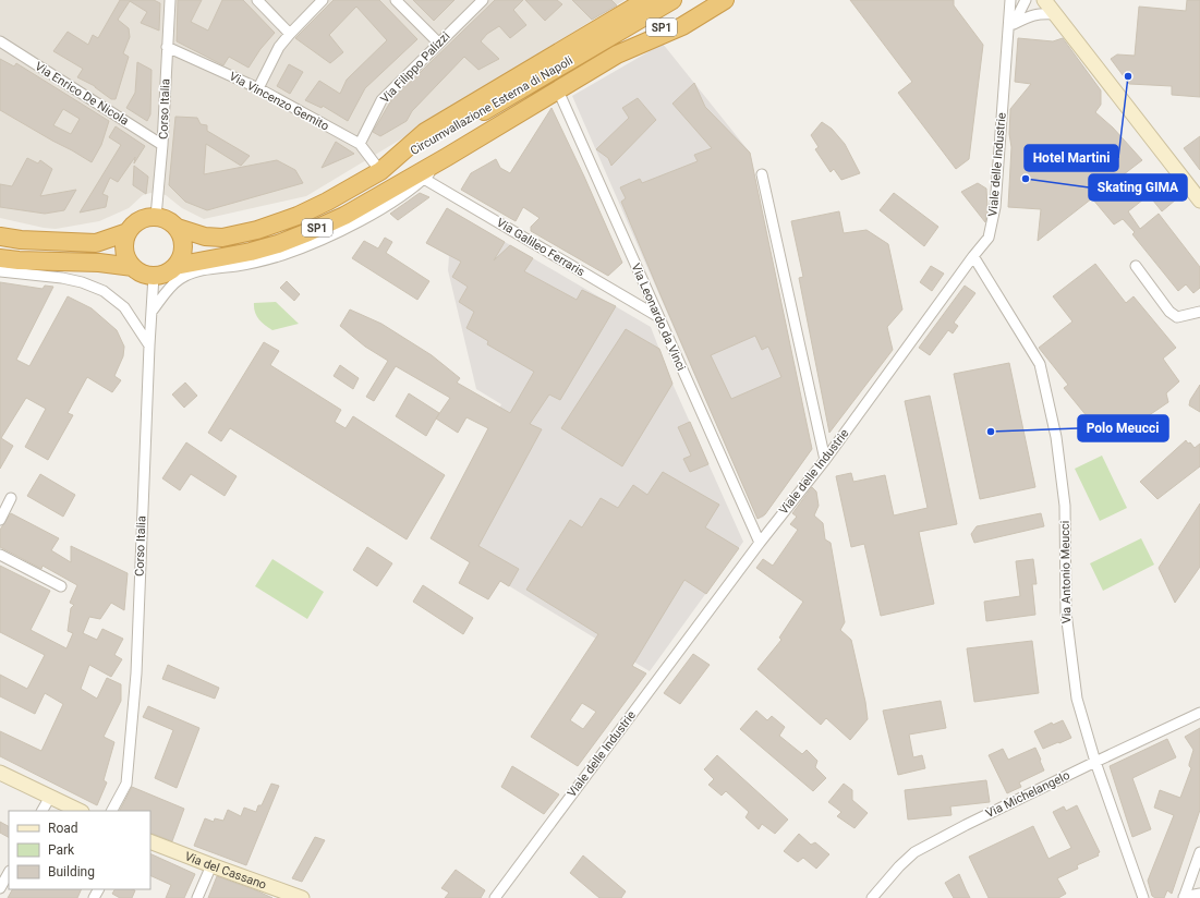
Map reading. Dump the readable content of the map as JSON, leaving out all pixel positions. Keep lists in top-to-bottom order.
{
  "streets": {
    "highway": ["SP1", "Circumvallazione Esterna di Napoli"],
    "main road": ["Via del Cassano"],
    "street": [
      "Via Filippo Palizzi",
      "Via Enrico De Nicola",
      "Via Vincenzo Gemito",
      "Corso Italia",
      "Viale delle Industrie",
      "Via Galileo Ferraris",
      "Via Leonardo da Vinci",
      "Via Antonio Meucci",
      "Via Michelangelo"
    ]
  },
  "crossings": [
    ["SP1", "Circumvallazione Esterna di Napoli"],
    ["Via Filippo Palizzi", "Via Vincenzo Gemito"],
    ["Via Enrico De Nicola", "Corso Italia"],
    ["Via Vincenzo Gemito", "Circumvallazione Esterna di Napoli"],
    ["Via Vincenzo Gemito", "Corso Italia"],
    ["Circumvallazione Esterna di Napoli", "Corso Italia"],
    ["Circumvallazione Esterna di Napoli", "Via Leonardo da Vinci"],
    ["Viale delle Industrie", "Via Leonardo da Vinci"],
    ["Viale delle Industrie", "Via Antonio Meucci"],
    ["Via Galileo Ferraris", "Via Leonardo da Vinci"],
    ["Via Antonio Meucci", "Via Michelangelo"]
  ],
  "places": ["Hotel Martini", "Skating GIMA", "Polo Meucci"],
  "legend": ["Road", "Park", "Building"]
}
